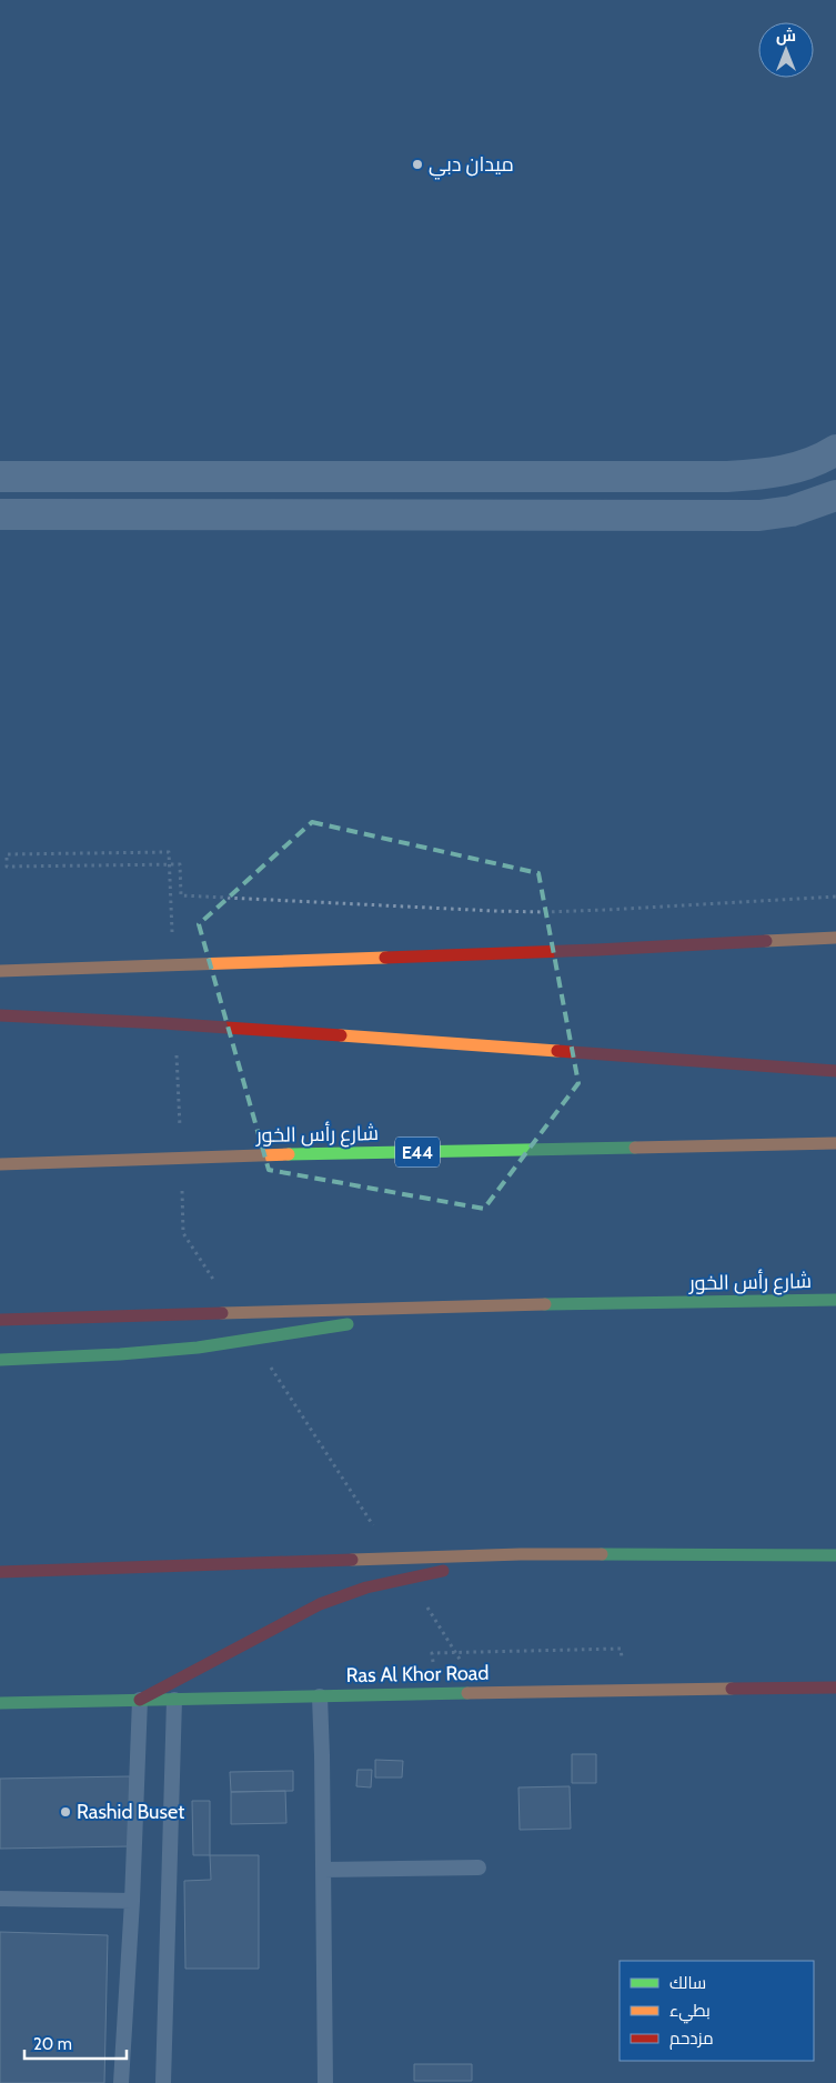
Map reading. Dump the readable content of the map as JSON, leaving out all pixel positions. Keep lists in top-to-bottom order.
{
  "streets": {
    "main road": ["شارع رأس الخور", "E44", "Ras Al Khor Road"]
  },
  "places": ["ميدان دبي", "Rashid Buset"],
  "legend": ["سالك", "بطيء", "مزدحم"],
  "scale_bar": "20 m",
  "north": "top"
}
